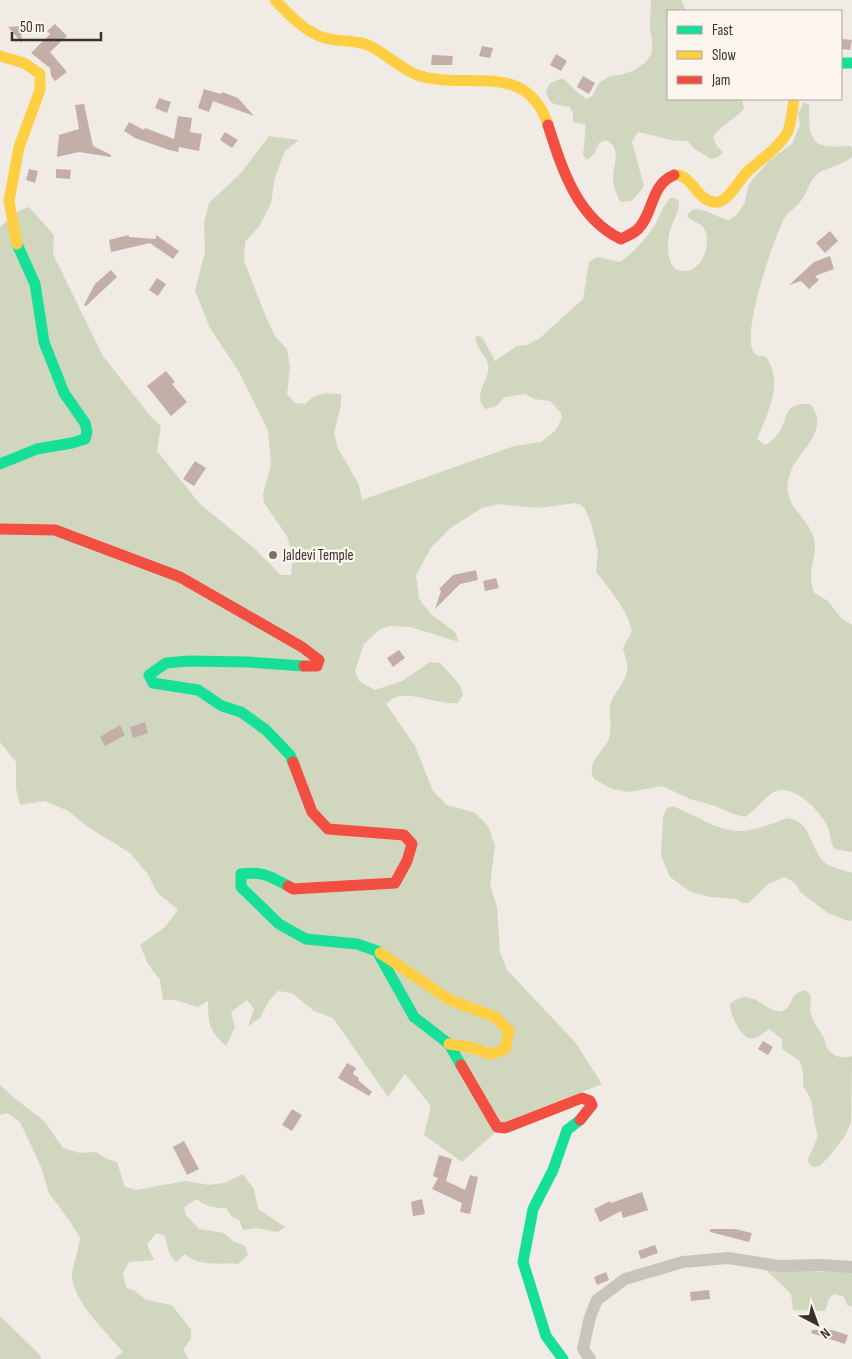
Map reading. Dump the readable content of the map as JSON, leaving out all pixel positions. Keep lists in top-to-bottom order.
{
  "places": ["Jaldevi Temple"],
  "legend": ["Fast", "Slow", "Jam"],
  "scale_bar": "50 m",
  "north": "bottom right"
}
